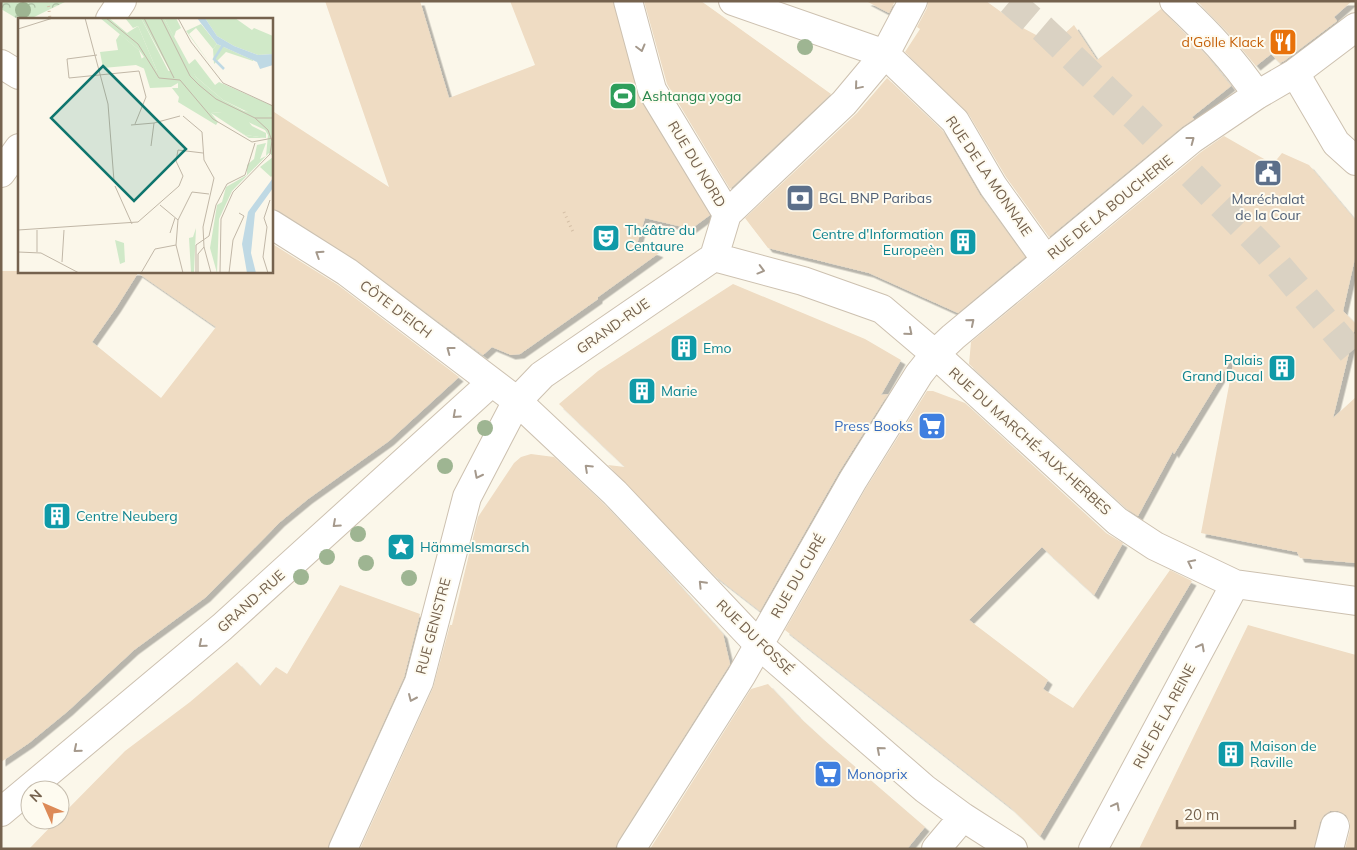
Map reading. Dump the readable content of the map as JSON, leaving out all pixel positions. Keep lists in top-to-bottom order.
{
  "streets": {
    "street": [
      "RUE DU NORD",
      "RUE DE LA MONNAIE",
      "RUE DE LA BOUCHERIE",
      "CÔTE D'EICH",
      "GRAND-RUE",
      "RUE DU MARCHÉ-AUX-HERBES",
      "RUE DU CURÉ",
      "RUE GENISTRE",
      "RUE DU FOSSÉ",
      "RUE DE LA REINE"
    ]
  },
  "crossings": [
    ["RUE DE LA MONNAIE", "RUE DE LA BOUCHERIE"],
    ["RUE DE LA BOUCHERIE", "RUE DU MARCHÉ-AUX-HERBES"],
    ["RUE DE LA BOUCHERIE", "RUE DU CURÉ"],
    ["CÔTE D'EICH", "GRAND-RUE"],
    ["CÔTE D'EICH", "RUE GENISTRE"],
    ["CÔTE D'EICH", "RUE DU FOSSÉ"],
    ["GRAND-RUE", "RUE DU MARCHÉ-AUX-HERBES"],
    ["GRAND-RUE", "RUE GENISTRE"],
    ["GRAND-RUE", "RUE DU FOSSÉ"],
    ["RUE DU MARCHÉ-AUX-HERBES", "RUE DU CURÉ"],
    ["RUE DU MARCHÉ-AUX-HERBES", "RUE DE LA REINE"],
    ["RUE DU CURÉ", "RUE DU FOSSÉ"],
    ["RUE GENISTRE", "RUE DU FOSSÉ"]
  ],
  "one_way": [
    "RUE DU NORD",
    "RUE DE LA BOUCHERIE",
    "CÔTE D'EICH",
    "GRAND-RUE",
    "RUE GENISTRE",
    "RUE DU FOSSÉ",
    "RUE DE LA REINE"
  ],
  "places": {
    "restaurant": ["d'Gölle Klack"],
    "sports": ["Ashtanga yoga"],
    "public building": ["Maréchalat de la Cour"],
    "bank": ["BGL BNP Paribas"],
    "theatre": ["Théâtre du Centaure"],
    "building": [
      "Centre d'Information Europeèn",
      "Emo",
      "Palais Grand Ducal",
      "Marie",
      "Centre Neuberg",
      "Maison de Raville"
    ],
    "supermarket": ["Press Books", "Monoprix"],
    "place": ["Hämmelsmarsch"]
  },
  "scale_bar": "20 m",
  "north": "top left"
}
